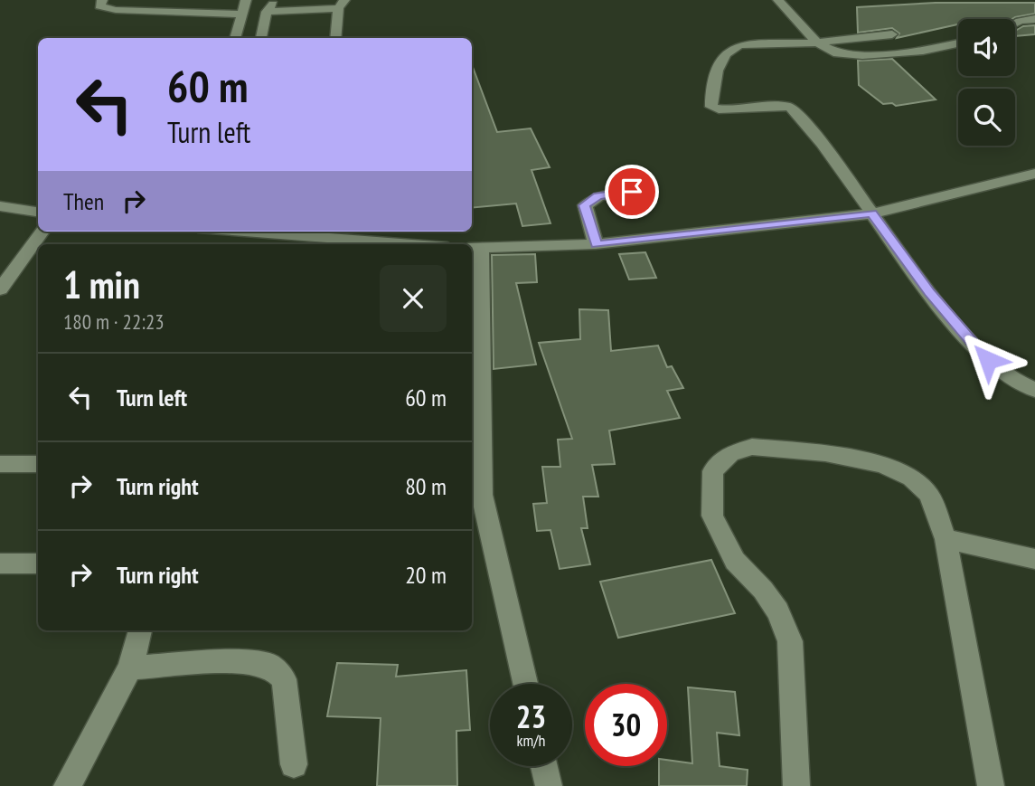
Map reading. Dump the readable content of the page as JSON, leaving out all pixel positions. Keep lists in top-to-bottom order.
{
  "page": {
    "turn": ["60 m", "Turn left"],
    "then": "Then",
    "heading": ["1 min", "180 m · 22:23"],
    "list": [
      {
        "name": "Turn left",
        "value": "60 m"
      },
      {
        "name": "Turn right",
        "value": "80 m"
      },
      {
        "name": "Turn right",
        "value": "20 m"
      }
    ],
    "speed": "23 km/h",
    "limit": "30"
  }
}
